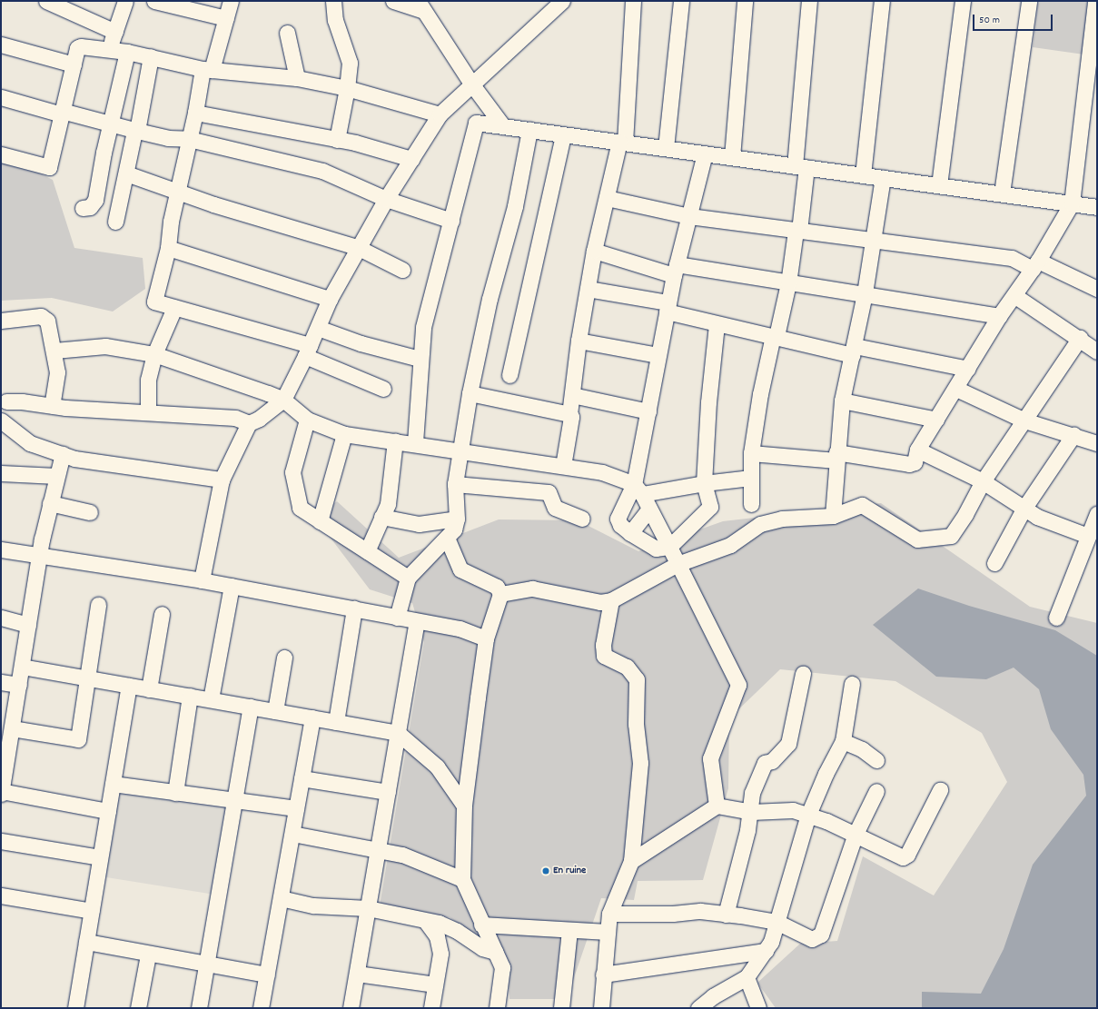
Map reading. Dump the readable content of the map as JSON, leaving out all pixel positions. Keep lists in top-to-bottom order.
{
  "places": ["En ruine"],
  "scale_bar": "50 m"
}
